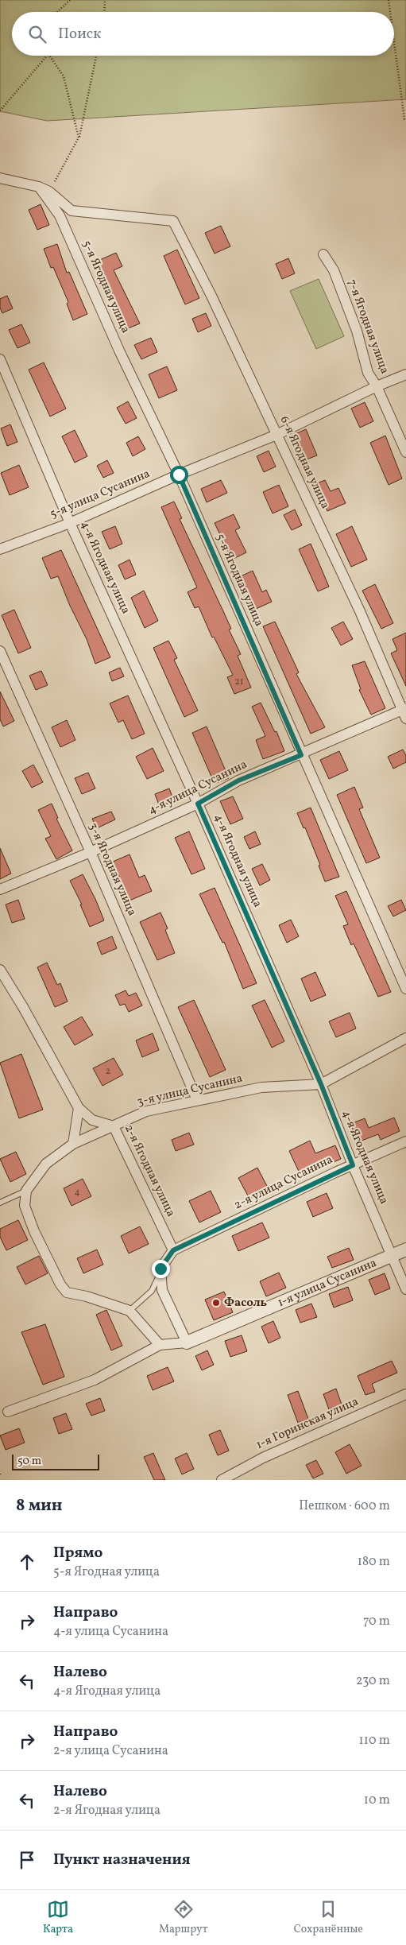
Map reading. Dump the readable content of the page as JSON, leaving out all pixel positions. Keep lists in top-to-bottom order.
{
  "streets": {
    "street": [
      "5-я Ягодная улица",
      "7-я Ягодная улица",
      "6-я Ягодная улица",
      "5-я улица Сусанина",
      "4-я Ягодная улица",
      "4-я улица Сусанина",
      "3-я Ягодная улица",
      "3-я улица Сусанина",
      "2-я Ягодная улица",
      "2-я улица Сусанина",
      "1-я улица Сусанина",
      "1-я Горинская улица"
    ]
  },
  "crossings": [
    ["5-я Ягодная улица", "5-я улица Сусанина"],
    ["5-я Ягодная улица", "4-я улица Сусанина"],
    ["7-я Ягодная улица", "5-я улица Сусанина"],
    ["6-я Ягодная улица", "5-я улица Сусанина"],
    ["6-я Ягодная улица", "4-я улица Сусанина"],
    ["5-я улица Сусанина", "4-я Ягодная улица"],
    ["4-я Ягодная улица", "4-я улица Сусанина"],
    ["4-я Ягодная улица", "3-я улица Сусанина"],
    ["4-я Ягодная улица", "2-я улица Сусанина"],
    ["4-я Ягодная улица", "1-я улица Сусанина"],
    ["4-я улица Сусанина", "3-я Ягодная улица"],
    ["3-я Ягодная улица", "3-я улица Сусанина"],
    ["3-я улица Сусанина", "2-я Ягодная улица"],
    ["2-я Ягодная улица", "2-я улица Сусанина"]
  ],
  "places": ["Фасоль"],
  "house_numbers": ["21", "2", "4"],
  "scale_bar": "50 m",
  "page": {
    "search": "Поиск",
    "scale": "50 m",
    "heading": ["8 мин", "Пешком · 600 m"],
    "list": [
      ["Прямо", "5-я Ягодная улица", "180 m"],
      ["Направо", "4-я улица Сусанина", "70 m"],
      ["Налево", "4-я Ягодная улица", "230 m"],
      ["Направо", "2-я улица Сусанина", "110 m"],
      ["Налево", "2-я Ягодная улица", "10 m"],
      "Пункт назначения"
    ],
    "nav": ["Карта", "Маршрут", "Сохранённые"]
  }
}
